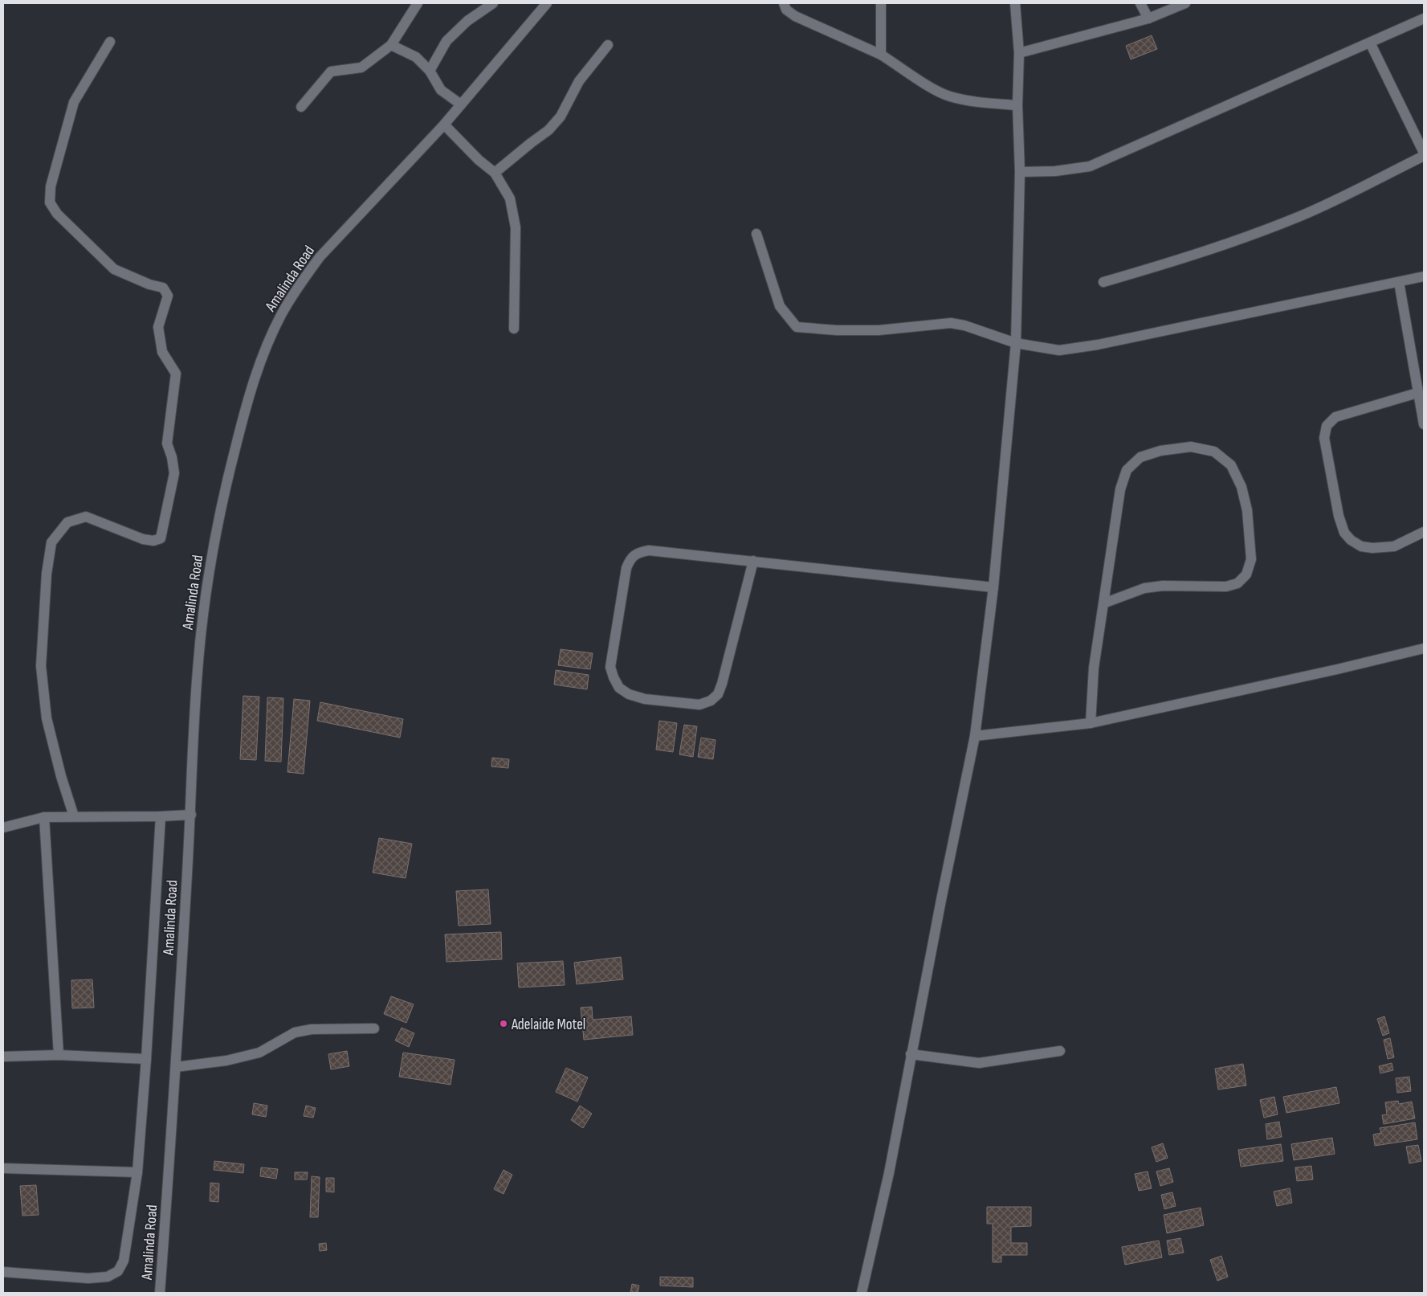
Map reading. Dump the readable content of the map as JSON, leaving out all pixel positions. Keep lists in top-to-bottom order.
{
  "streets": {
    "street": ["Amalinda Road"]
  },
  "places": ["Adelaide Motel"]
}
